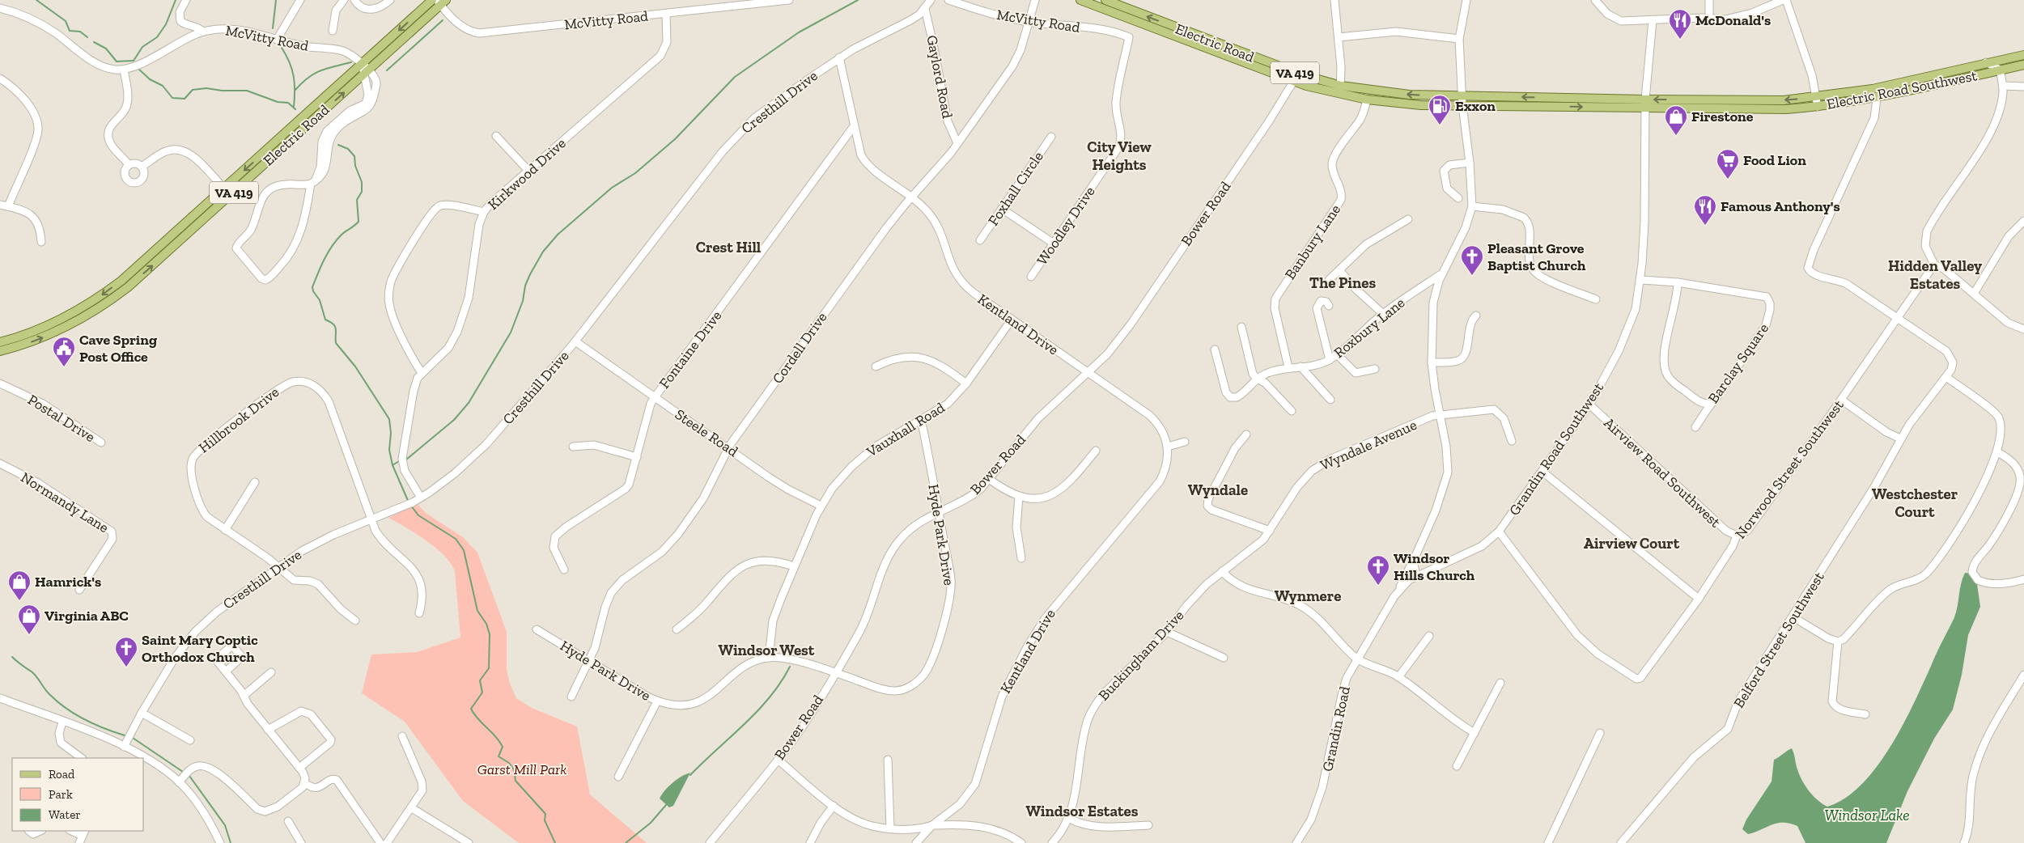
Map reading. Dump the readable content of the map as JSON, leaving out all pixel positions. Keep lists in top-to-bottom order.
{
  "streets": {
    "main road": ["Electric Road", "VA 419", "Electric Road Southwest"],
    "street": [
      "McVitty Road",
      "Gaylord Road",
      "Cresthill Drive",
      "Kirkwood Drive",
      "Foxhall Circle",
      "Bower Road",
      "Woodley Drive",
      "Banbury Lane",
      "Kentland Drive",
      "Roxbury Lane",
      "Cordell Drive",
      "Fontaine Drive",
      "Barclay Square",
      "Postal Drive",
      "Hillbrook Drive",
      "Vauxhall Road",
      "Steele Road",
      "Wyndale Avenue",
      "Grandin Road Southwest",
      "Norwood Street Southwest",
      "Airview Road Southwest",
      "Normandy Lane",
      "Hyde Park Drive",
      "Belford Street Southwest",
      "Buckingham Drive",
      "Grandin Road"
    ]
  },
  "crossings": [
    ["McVitty Road", "Electric Road"],
    ["McVitty Road", "Kirkwood Drive"],
    ["McVitty Road", "Woodley Drive"],
    ["McVitty Road", "Cordell Drive"],
    ["Electric Road", "Electric Road Southwest"],
    ["Electric Road", "Bower Road"],
    ["Electric Road", "Banbury Lane"],
    ["Gaylord Road", "Cresthill Drive"],
    ["Gaylord Road", "Cordell Drive"],
    ["Electric Road Southwest", "Grandin Road Southwest"],
    ["Cresthill Drive", "Kirkwood Drive"],
    ["Cresthill Drive", "Kentland Drive"],
    ["Cresthill Drive", "Hillbrook Drive"],
    ["Cresthill Drive", "Steele Road"],
    ["Bower Road", "Kentland Drive"],
    ["Bower Road", "Hyde Park Drive"],
    ["Banbury Lane", "Roxbury Lane"],
    ["Kentland Drive", "Cordell Drive"],
    ["Kentland Drive", "Fontaine Drive"],
    ["Kentland Drive", "Vauxhall Road"],
    ["Cordell Drive", "Steele Road"],
    ["Cordell Drive", "Hyde Park Drive"],
    ["Fontaine Drive", "Steele Road"],
    ["Vauxhall Road", "Steele Road"],
    ["Vauxhall Road", "Hyde Park Drive"],
    ["Wyndale Avenue", "Buckingham Drive"],
    ["Grandin Road Southwest", "Norwood Street Southwest"],
    ["Grandin Road Southwest", "Airview Road Southwest"],
    ["Grandin Road Southwest", "Grandin Road"],
    ["Norwood Street Southwest", "Airview Road Southwest"]
  ],
  "districts": [
    "City View Heights",
    "Crest Hill",
    "Hidden Valley Estates",
    "The Pines",
    "Wyndale",
    "Westchester Court",
    "Airview Court",
    "Wynmere",
    "Windsor West",
    "Windsor Estates"
  ],
  "water": ["Windsor Lake"],
  "parks": ["Garst Mill Park"],
  "places": {
    "restaurant": ["McDonald's", "Famous Anthony's"],
    "fuel station": ["Exxon"],
    "shop": ["Firestone", "Hamrick's", "Virginia ABC"],
    "supermarket": ["Food Lion"],
    "church": ["Pleasant Grove Baptist Church", "Windsor Hills Church", "Saint Mary Coptic Orthodox Church"],
    "public building": ["Cave Spring Post Office"]
  },
  "legend": ["Road", "Park", "Water"]
}
